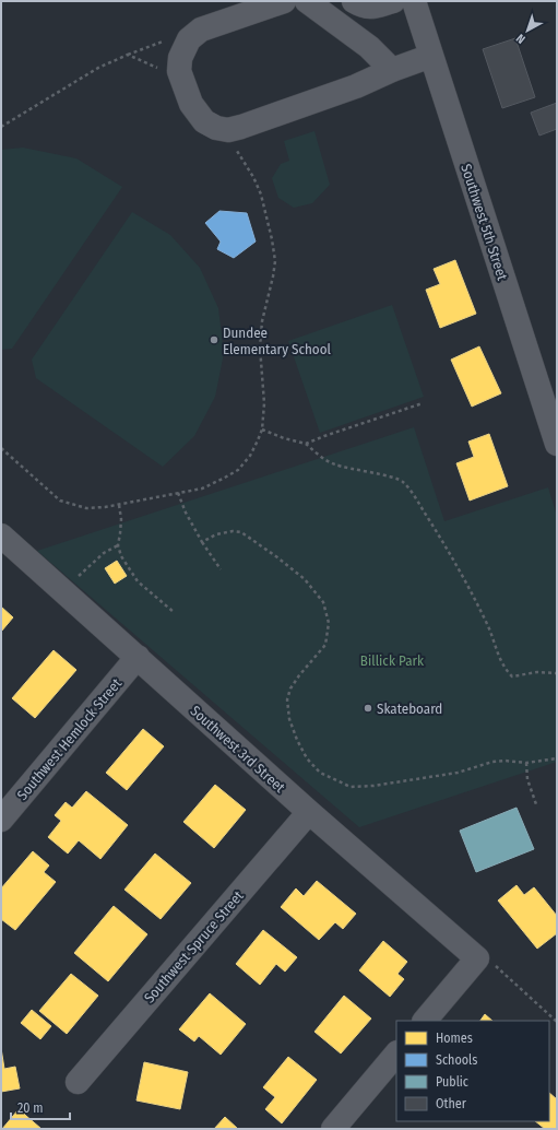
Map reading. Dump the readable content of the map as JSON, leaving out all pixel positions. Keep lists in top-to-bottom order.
{
  "streets": {
    "street": [
      "Southwest 5th Street",
      "Southwest Hemlock Street",
      "Southwest 3rd Street",
      "Southwest Spruce Street"
    ]
  },
  "crossings": [
    ["Southwest Hemlock Street", "Southwest 3rd Street"],
    ["Southwest 3rd Street", "Southwest Spruce Street"]
  ],
  "parks": ["Billick Park"],
  "places": ["Dundee Elementary School", "Skateboard"],
  "legend": [
    "Homes",
    "Schools",
    "Public",
    "Other"
  ],
  "scale_bar": "20 m",
  "north": "bottom left"
}
